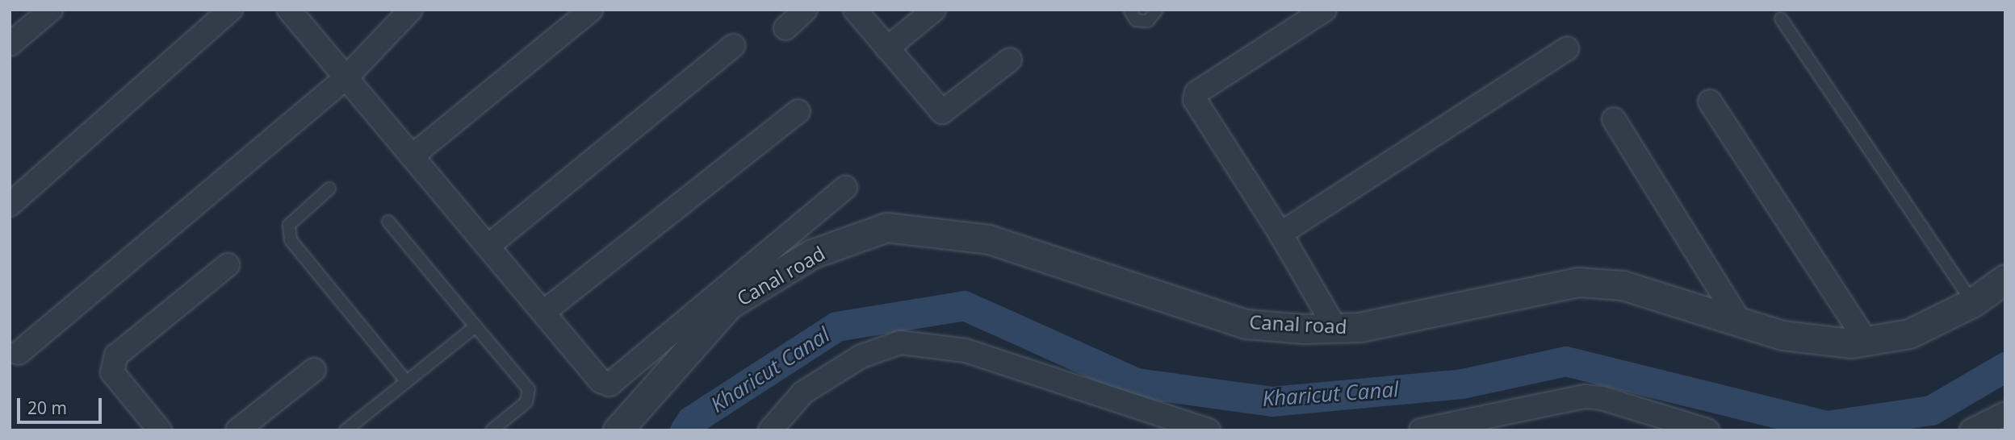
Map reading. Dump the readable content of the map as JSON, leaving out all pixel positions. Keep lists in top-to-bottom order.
{
  "streets": {
    "street": ["Canal road"]
  },
  "water": ["Kharicut Canal"],
  "scale_bar": "20 m"
}
